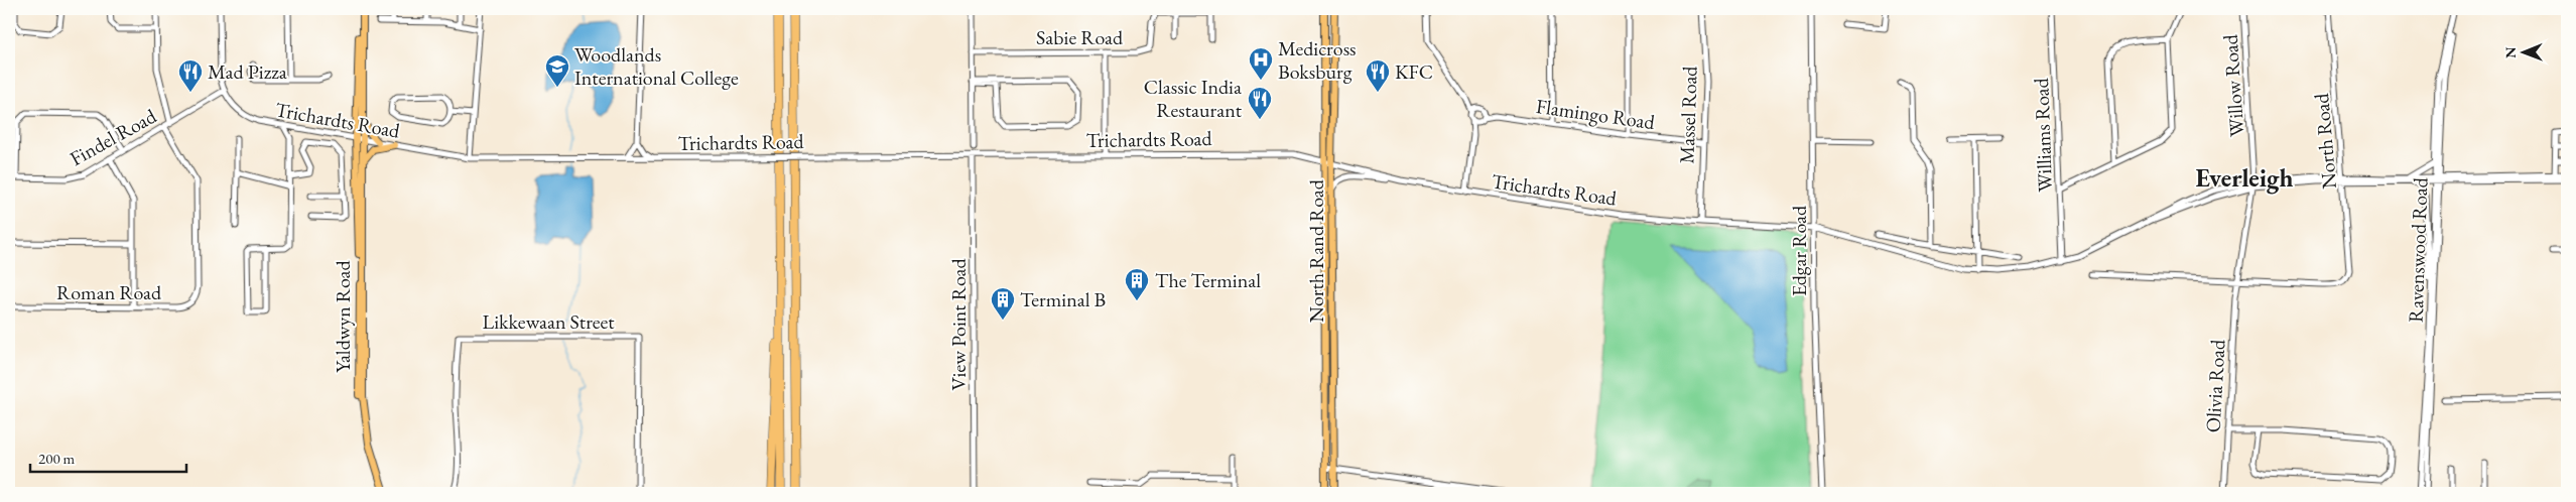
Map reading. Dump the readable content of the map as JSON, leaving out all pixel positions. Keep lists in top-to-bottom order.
{
  "streets": {
    "main road": ["North Rand Road", "Yaldwyn Road"],
    "street": [
      "Sabie Road",
      "Willow Road",
      "Flamingo Road",
      "Massel Road",
      "Trichardts Road",
      "Williams Road",
      "Findel Road",
      "North Road",
      "Ravenswood Road",
      "Edgar Road",
      "Roman Road",
      "Likkewaan Street",
      "View Point Road",
      "Olivia Road"
    ]
  },
  "crossings": [
    ["Willow Road", "Trichardts Road"],
    ["Willow Road", "North Road"],
    ["Willow Road", "Olivia Road"],
    ["Flamingo Road", "Massel Road"],
    ["Massel Road", "Trichardts Road"],
    ["Trichardts Road", "Williams Road"],
    ["Trichardts Road", "Findel Road"],
    ["Trichardts Road", "North Road"],
    ["Trichardts Road", "Ravenswood Road"],
    ["Trichardts Road", "North Rand Road"],
    ["Trichardts Road", "Edgar Road"],
    ["Trichardts Road", "Yaldwyn Road"],
    ["Trichardts Road", "View Point Road"],
    ["Findel Road", "Roman Road"],
    ["North Road", "Olivia Road"]
  ],
  "districts": ["Everleigh"],
  "places": {
    "hospital": ["Medicross Boksburg"],
    "school or university": ["Woodlands International College"],
    "restaurant": ["Mad Pizza", "KFC", "Classic India Restaurant"],
    "building": ["The Terminal", "Terminal B"]
  },
  "scale_bar": "200 m",
  "north": "left"
}
